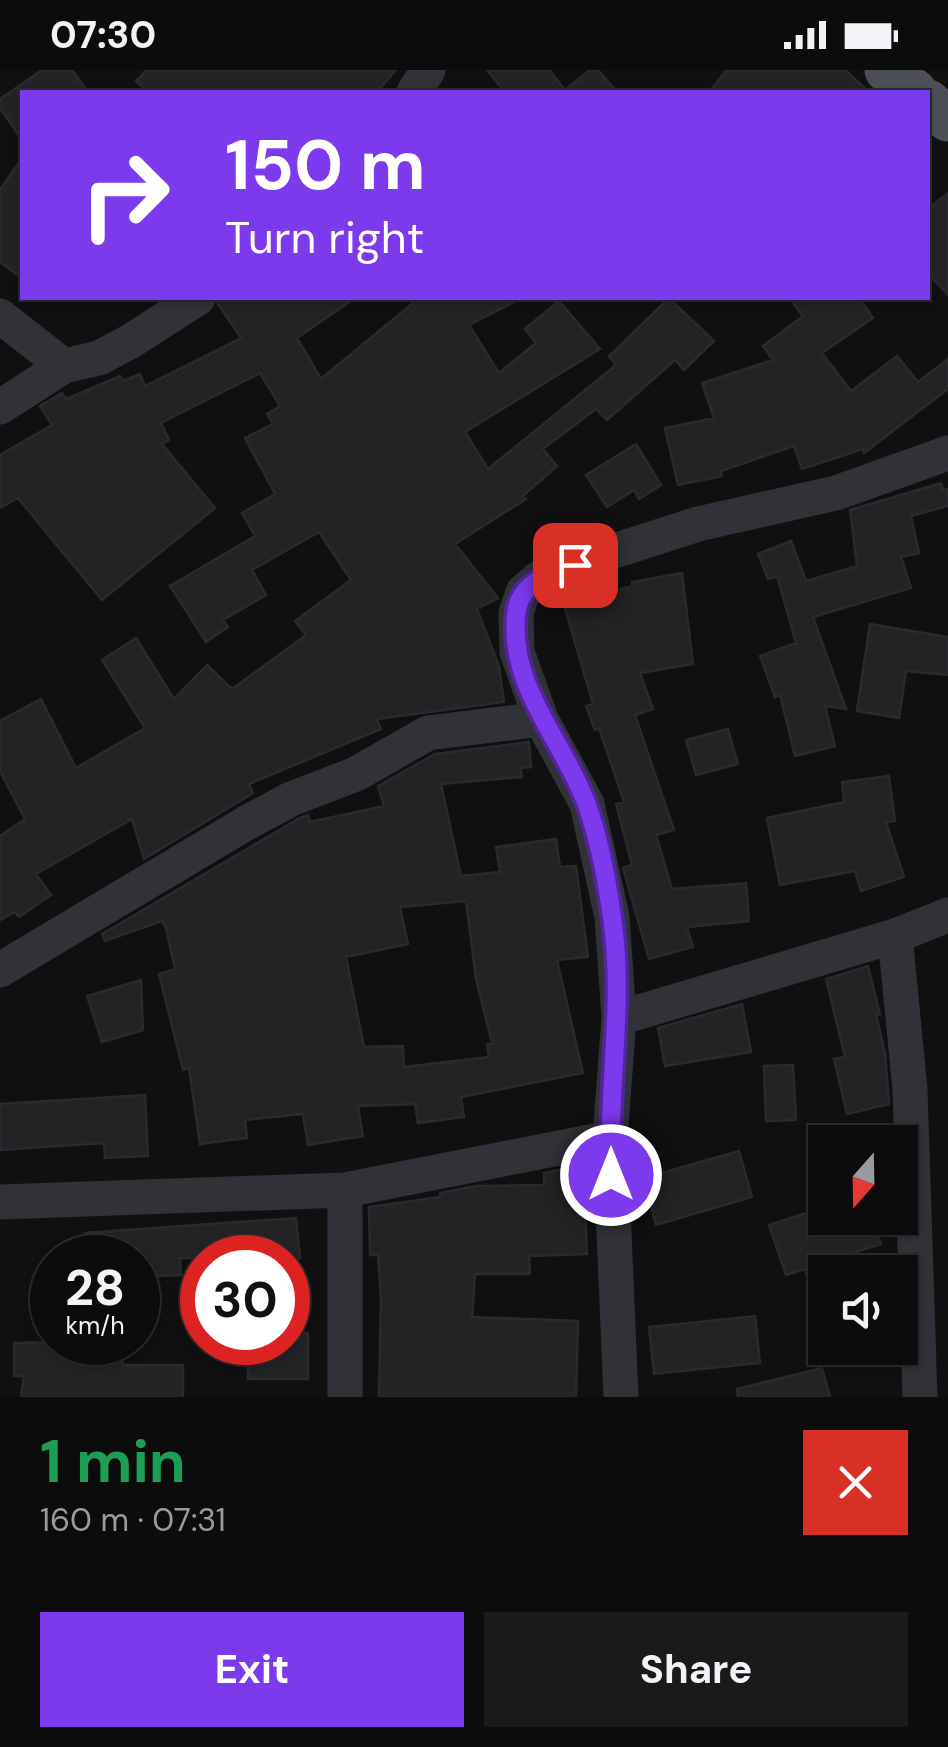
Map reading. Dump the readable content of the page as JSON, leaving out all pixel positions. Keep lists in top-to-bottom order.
{
  "north": "bottom",
  "page": {
    "status": "07:30",
    "turn": ["150 m", "Turn right"],
    "speed": "28 km/h",
    "limit": "30",
    "heading": ["1 min", "160 m · 07:31"],
    "buttons": ["Exit", "Share"]
  }
}
